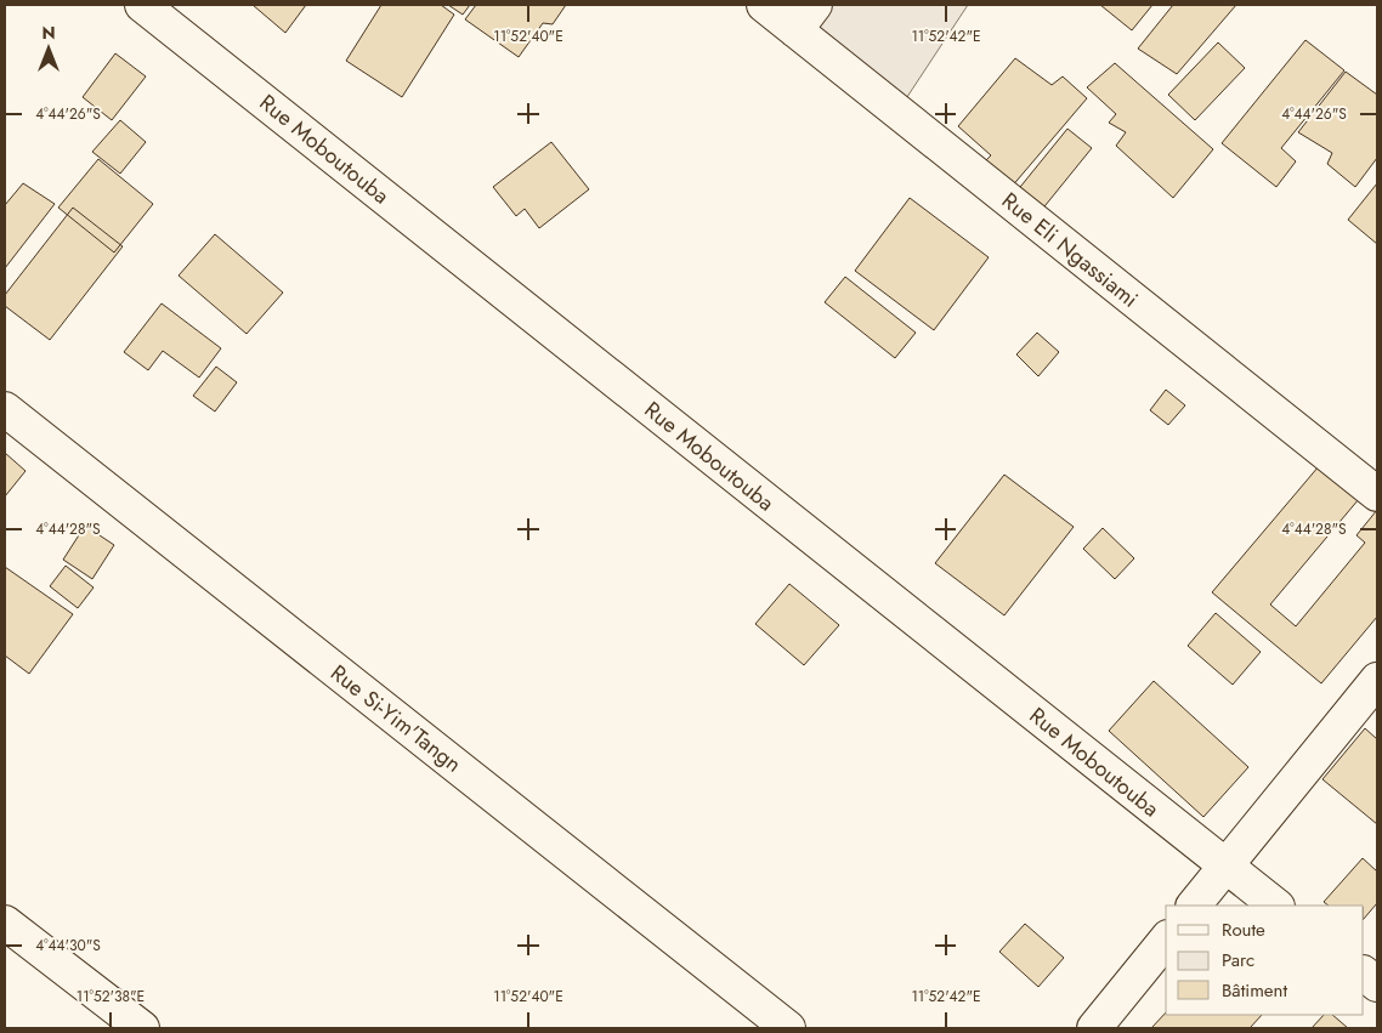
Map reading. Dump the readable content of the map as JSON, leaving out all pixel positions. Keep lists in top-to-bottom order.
{
  "streets": {
    "street": ["Rue Moboutouba", "Rue Eli Ngassiami", "Rue Si-Yim'Tangn"]
  },
  "legend": ["Route", "Parc", "Bâtiment"],
  "north": "top",
  "coordinates": [
    "11°52'40\"E",
    "11°52'42\"E",
    "4°44'26\"S",
    "4°44'28\"S",
    "4°44'30\"S",
    "11°52'38\"E"
  ]
}
